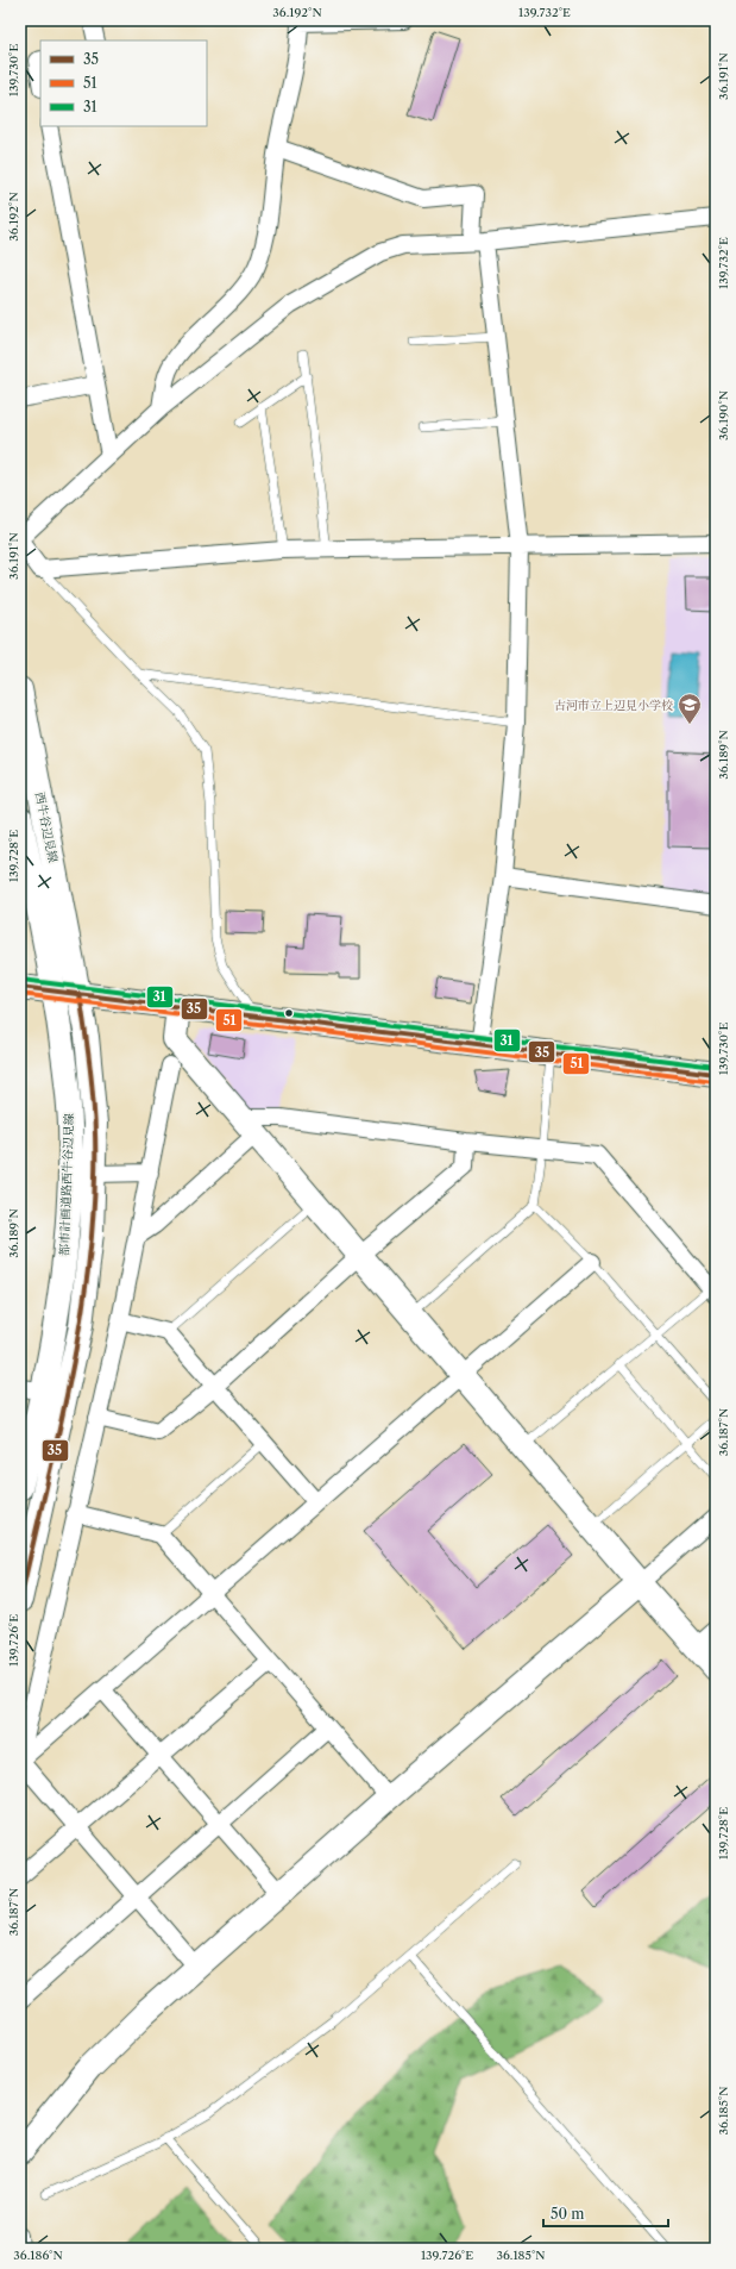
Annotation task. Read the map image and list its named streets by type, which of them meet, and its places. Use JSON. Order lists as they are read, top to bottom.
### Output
{
  "streets": {
    "street": ["西牛谷辺見線", "都市計画道路西牛谷辺見線"]
  },
  "crossings": [
    ["西牛谷辺見線", "都市計画道路西牛谷辺見線"]
  ],
  "places": {
    "school or university": ["古河市立上辺見小学校"]
  },
  "lines": ["transit line 31", "transit line 35", "transit line 51"],
  "legend": ["35", "51", "31"],
  "scale_bar": "50 m",
  "coordinates": [
    "36.192°N",
    "139.732°E",
    "139.730°E",
    "36.191°N",
    "36.190°N",
    "36.189°N",
    "139.728°E",
    "36.187°N",
    "139.726°E",
    "36.185°N",
    "36.186°N"
  ]
}
